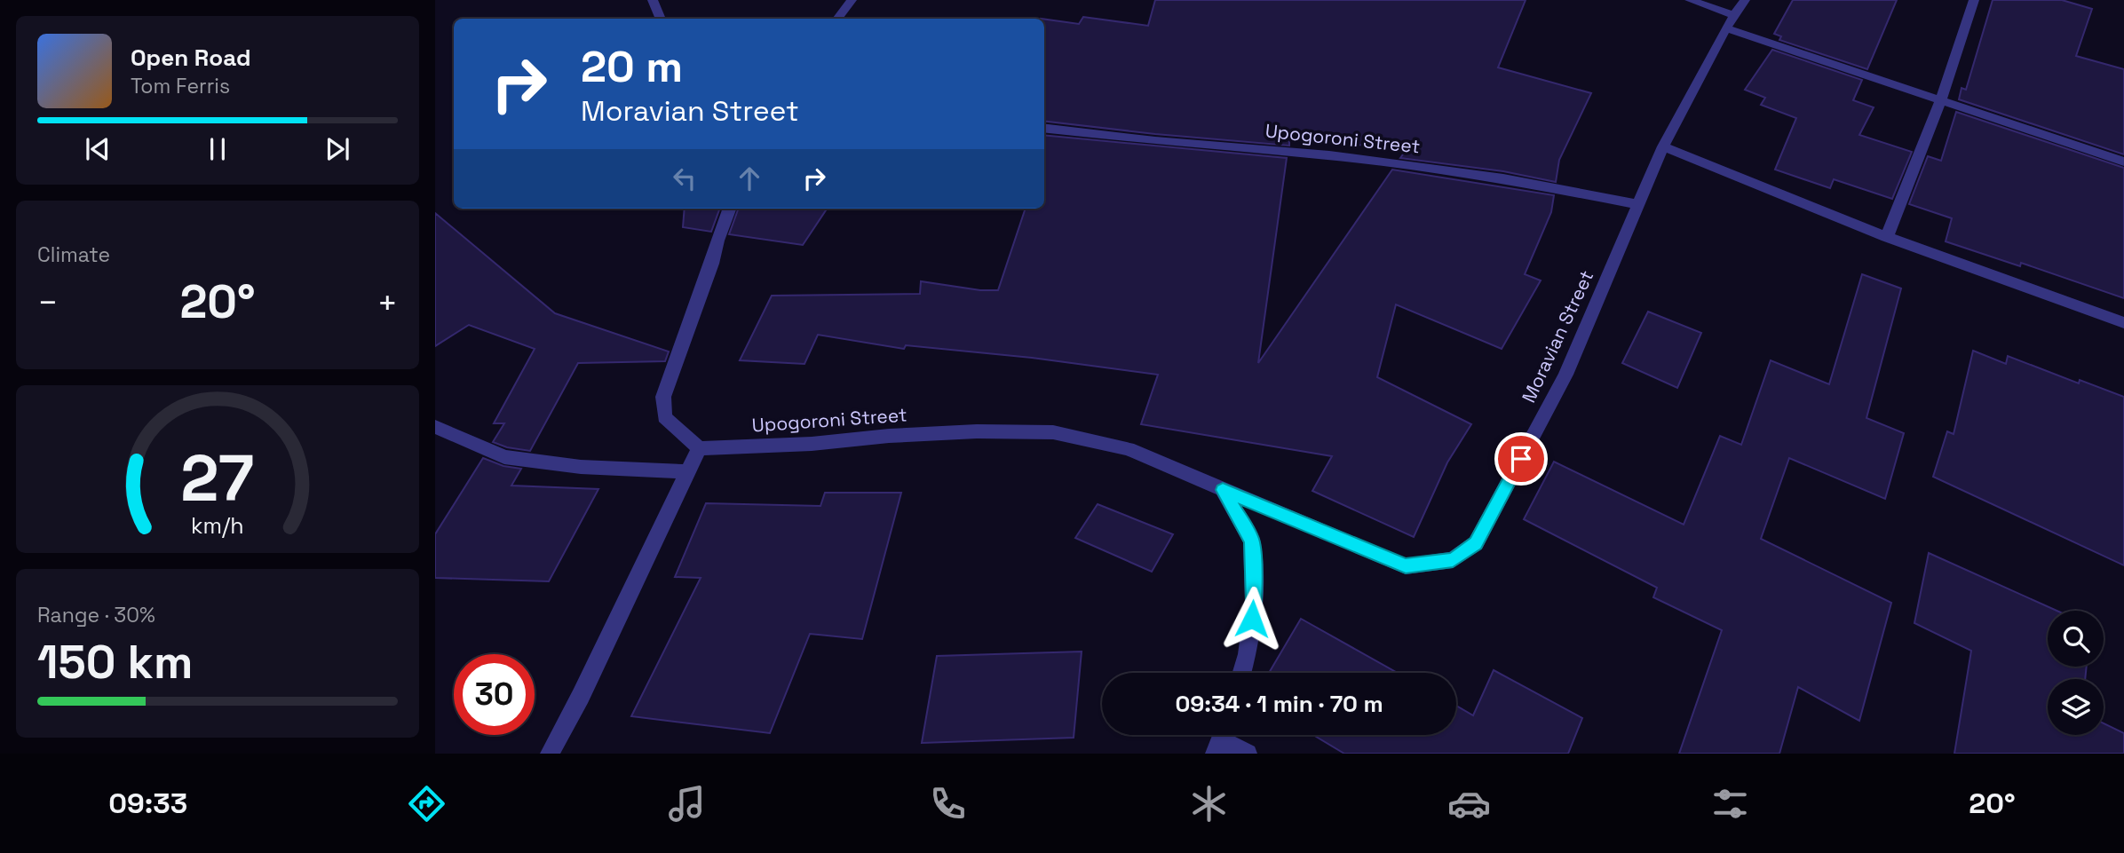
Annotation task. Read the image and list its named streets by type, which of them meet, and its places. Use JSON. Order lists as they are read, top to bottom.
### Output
{
  "streets": {
    "street": ["Upogoroni Street", "Moravian Street"]
  },
  "crossings": [
    ["Upogoroni Street", "Moravian Street"]
  ],
  "page": {
    "turn": ["20 m", "Moravian Street"],
    "song": ["Open Road", "Tom Ferris"],
    "tile": [
      "Climate",
      ["Range · 30%", "150 km"]
    ],
    "heat": ["−", "20°", "+"],
    "limit": "30",
    "trip": "09:34 · 1 min · 70 m",
    "tabs": ["09:33", "20°"],
    "gauge": ["27", "km/h"]
  }
}
